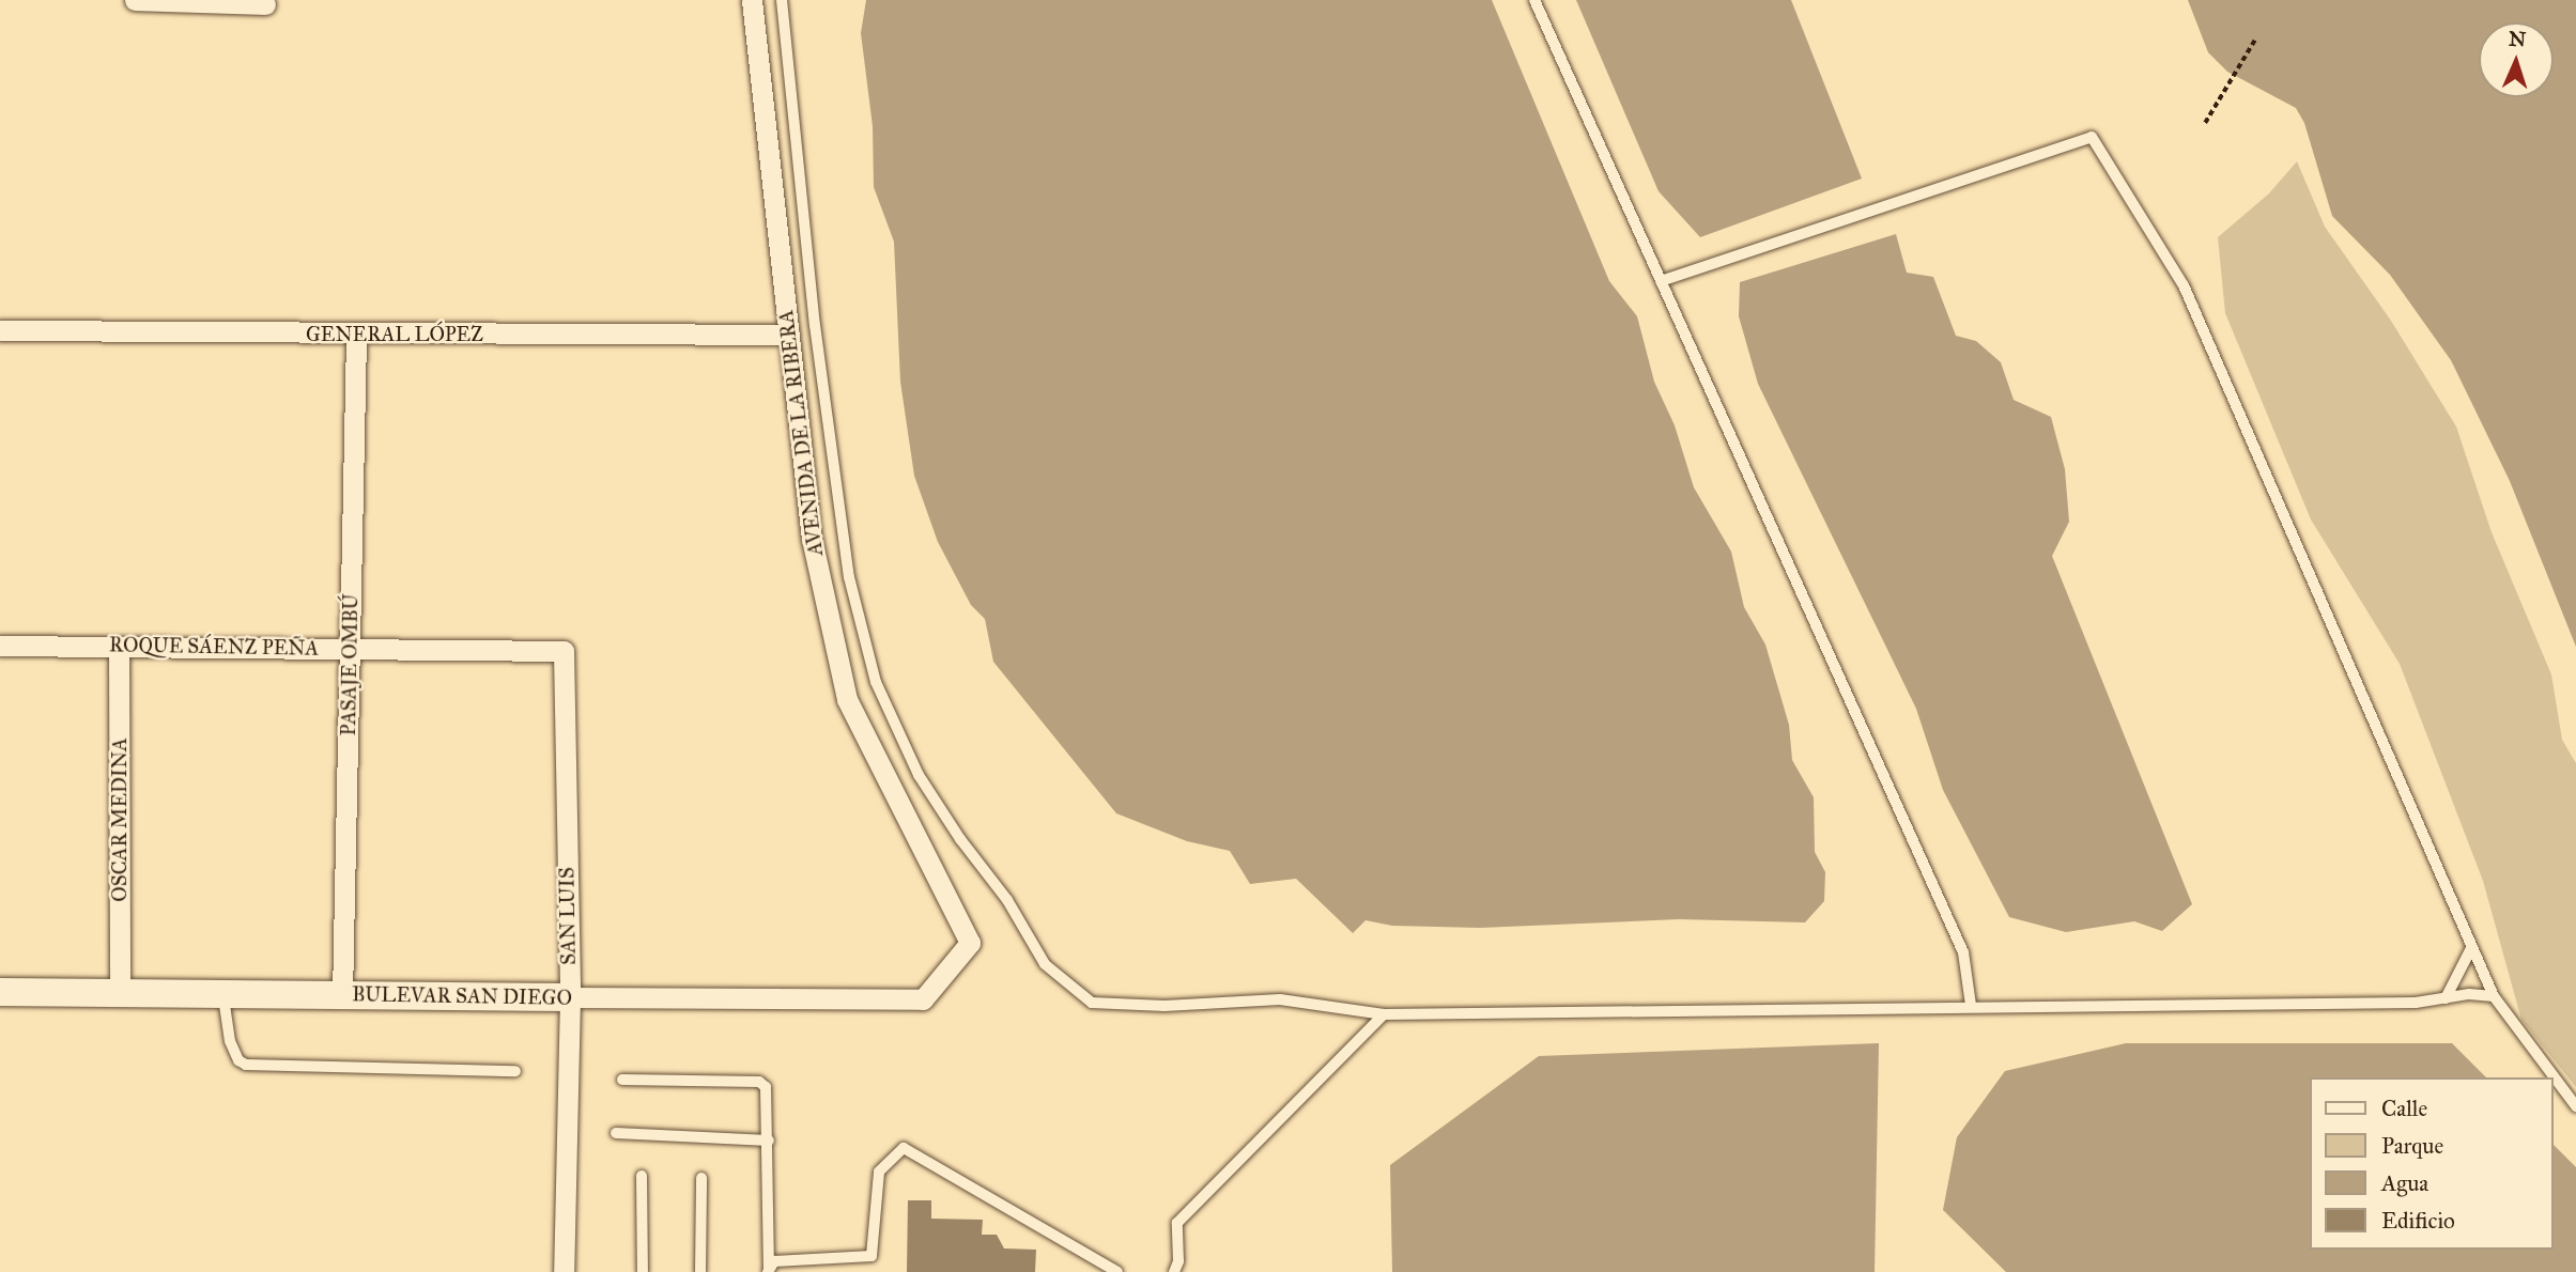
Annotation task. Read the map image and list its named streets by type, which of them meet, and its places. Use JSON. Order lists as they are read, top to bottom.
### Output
{
  "streets": {
    "street": [
      "GENERAL LÓPEZ",
      "AVENIDA DE LA RIBERA",
      "ROQUE SÁENZ PEÑA",
      "PASAJE OMBÚ",
      "OSCAR MEDINA",
      "SAN LUIS",
      "BULEVAR SAN DIEGO"
    ]
  },
  "crossings": [
    ["GENERAL LÓPEZ", "AVENIDA DE LA RIBERA"],
    ["GENERAL LÓPEZ", "PASAJE OMBÚ"],
    ["AVENIDA DE LA RIBERA", "BULEVAR SAN DIEGO"],
    ["ROQUE SÁENZ PEÑA", "PASAJE OMBÚ"],
    ["ROQUE SÁENZ PEÑA", "OSCAR MEDINA"],
    ["ROQUE SÁENZ PEÑA", "SAN LUIS"],
    ["PASAJE OMBÚ", "BULEVAR SAN DIEGO"],
    ["OSCAR MEDINA", "BULEVAR SAN DIEGO"],
    ["SAN LUIS", "BULEVAR SAN DIEGO"]
  ],
  "legend": [
    "Calle",
    "Parque",
    "Agua",
    "Edificio"
  ],
  "north": "top"
}
